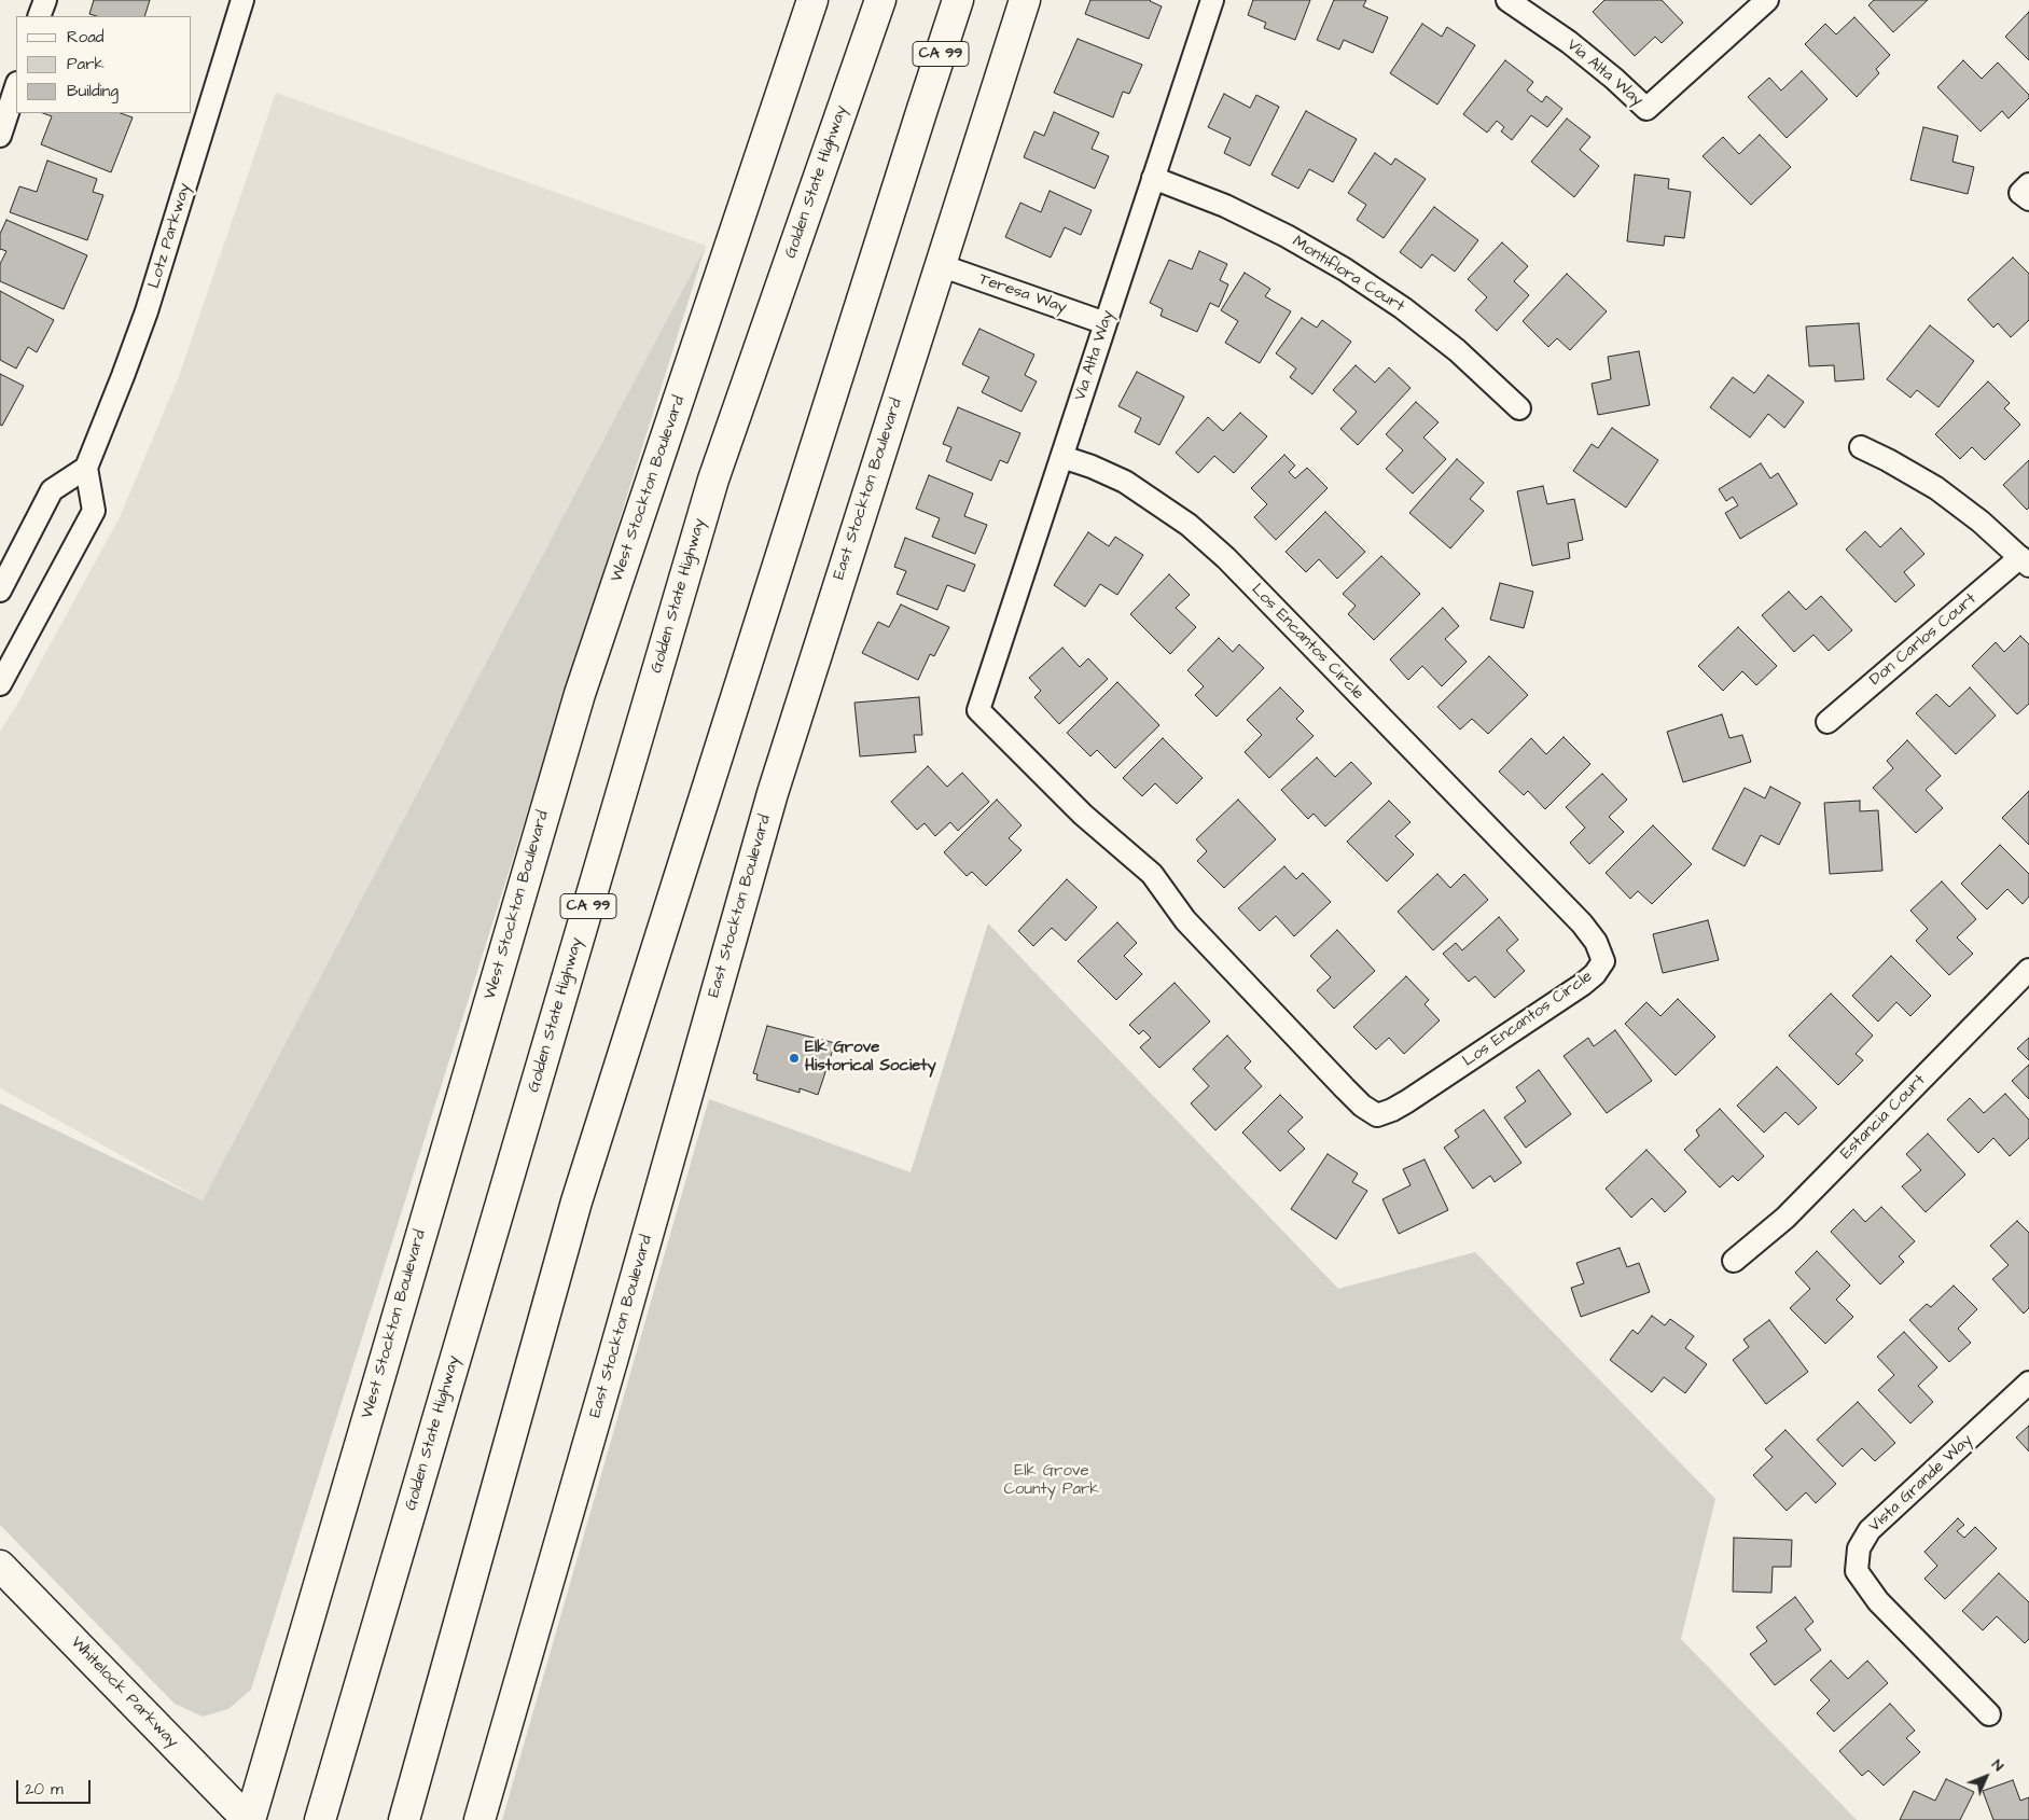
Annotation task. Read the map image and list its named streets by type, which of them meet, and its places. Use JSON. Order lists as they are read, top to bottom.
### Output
{
  "streets": {
    "main road": [
      "CA 99",
      "Golden State Highway",
      "West Stockton Boulevard",
      "East Stockton Boulevard",
      "Whitelock Parkway"
    ],
    "street": [
      "Via Alta Way",
      "Lotz Parkway",
      "Montiflora Court",
      "Teresa Way",
      "Don Carlos Court",
      "Los Encantos Circle",
      "Estancia Court",
      "Vista Grande Way"
    ]
  },
  "crossings": [
    ["Via Alta Way", "Montiflora Court"],
    ["Via Alta Way", "Teresa Way"],
    ["Via Alta Way", "Los Encantos Circle"],
    ["Teresa Way", "East Stockton Boulevard"],
    ["West Stockton Boulevard", "Whitelock Parkway"]
  ],
  "parks": ["Elk Grove County Park"],
  "places": ["Elk Grove Historical Society"],
  "legend": ["Road", "Park", "Building"],
  "scale_bar": "20 m",
  "north": "top right"
}
